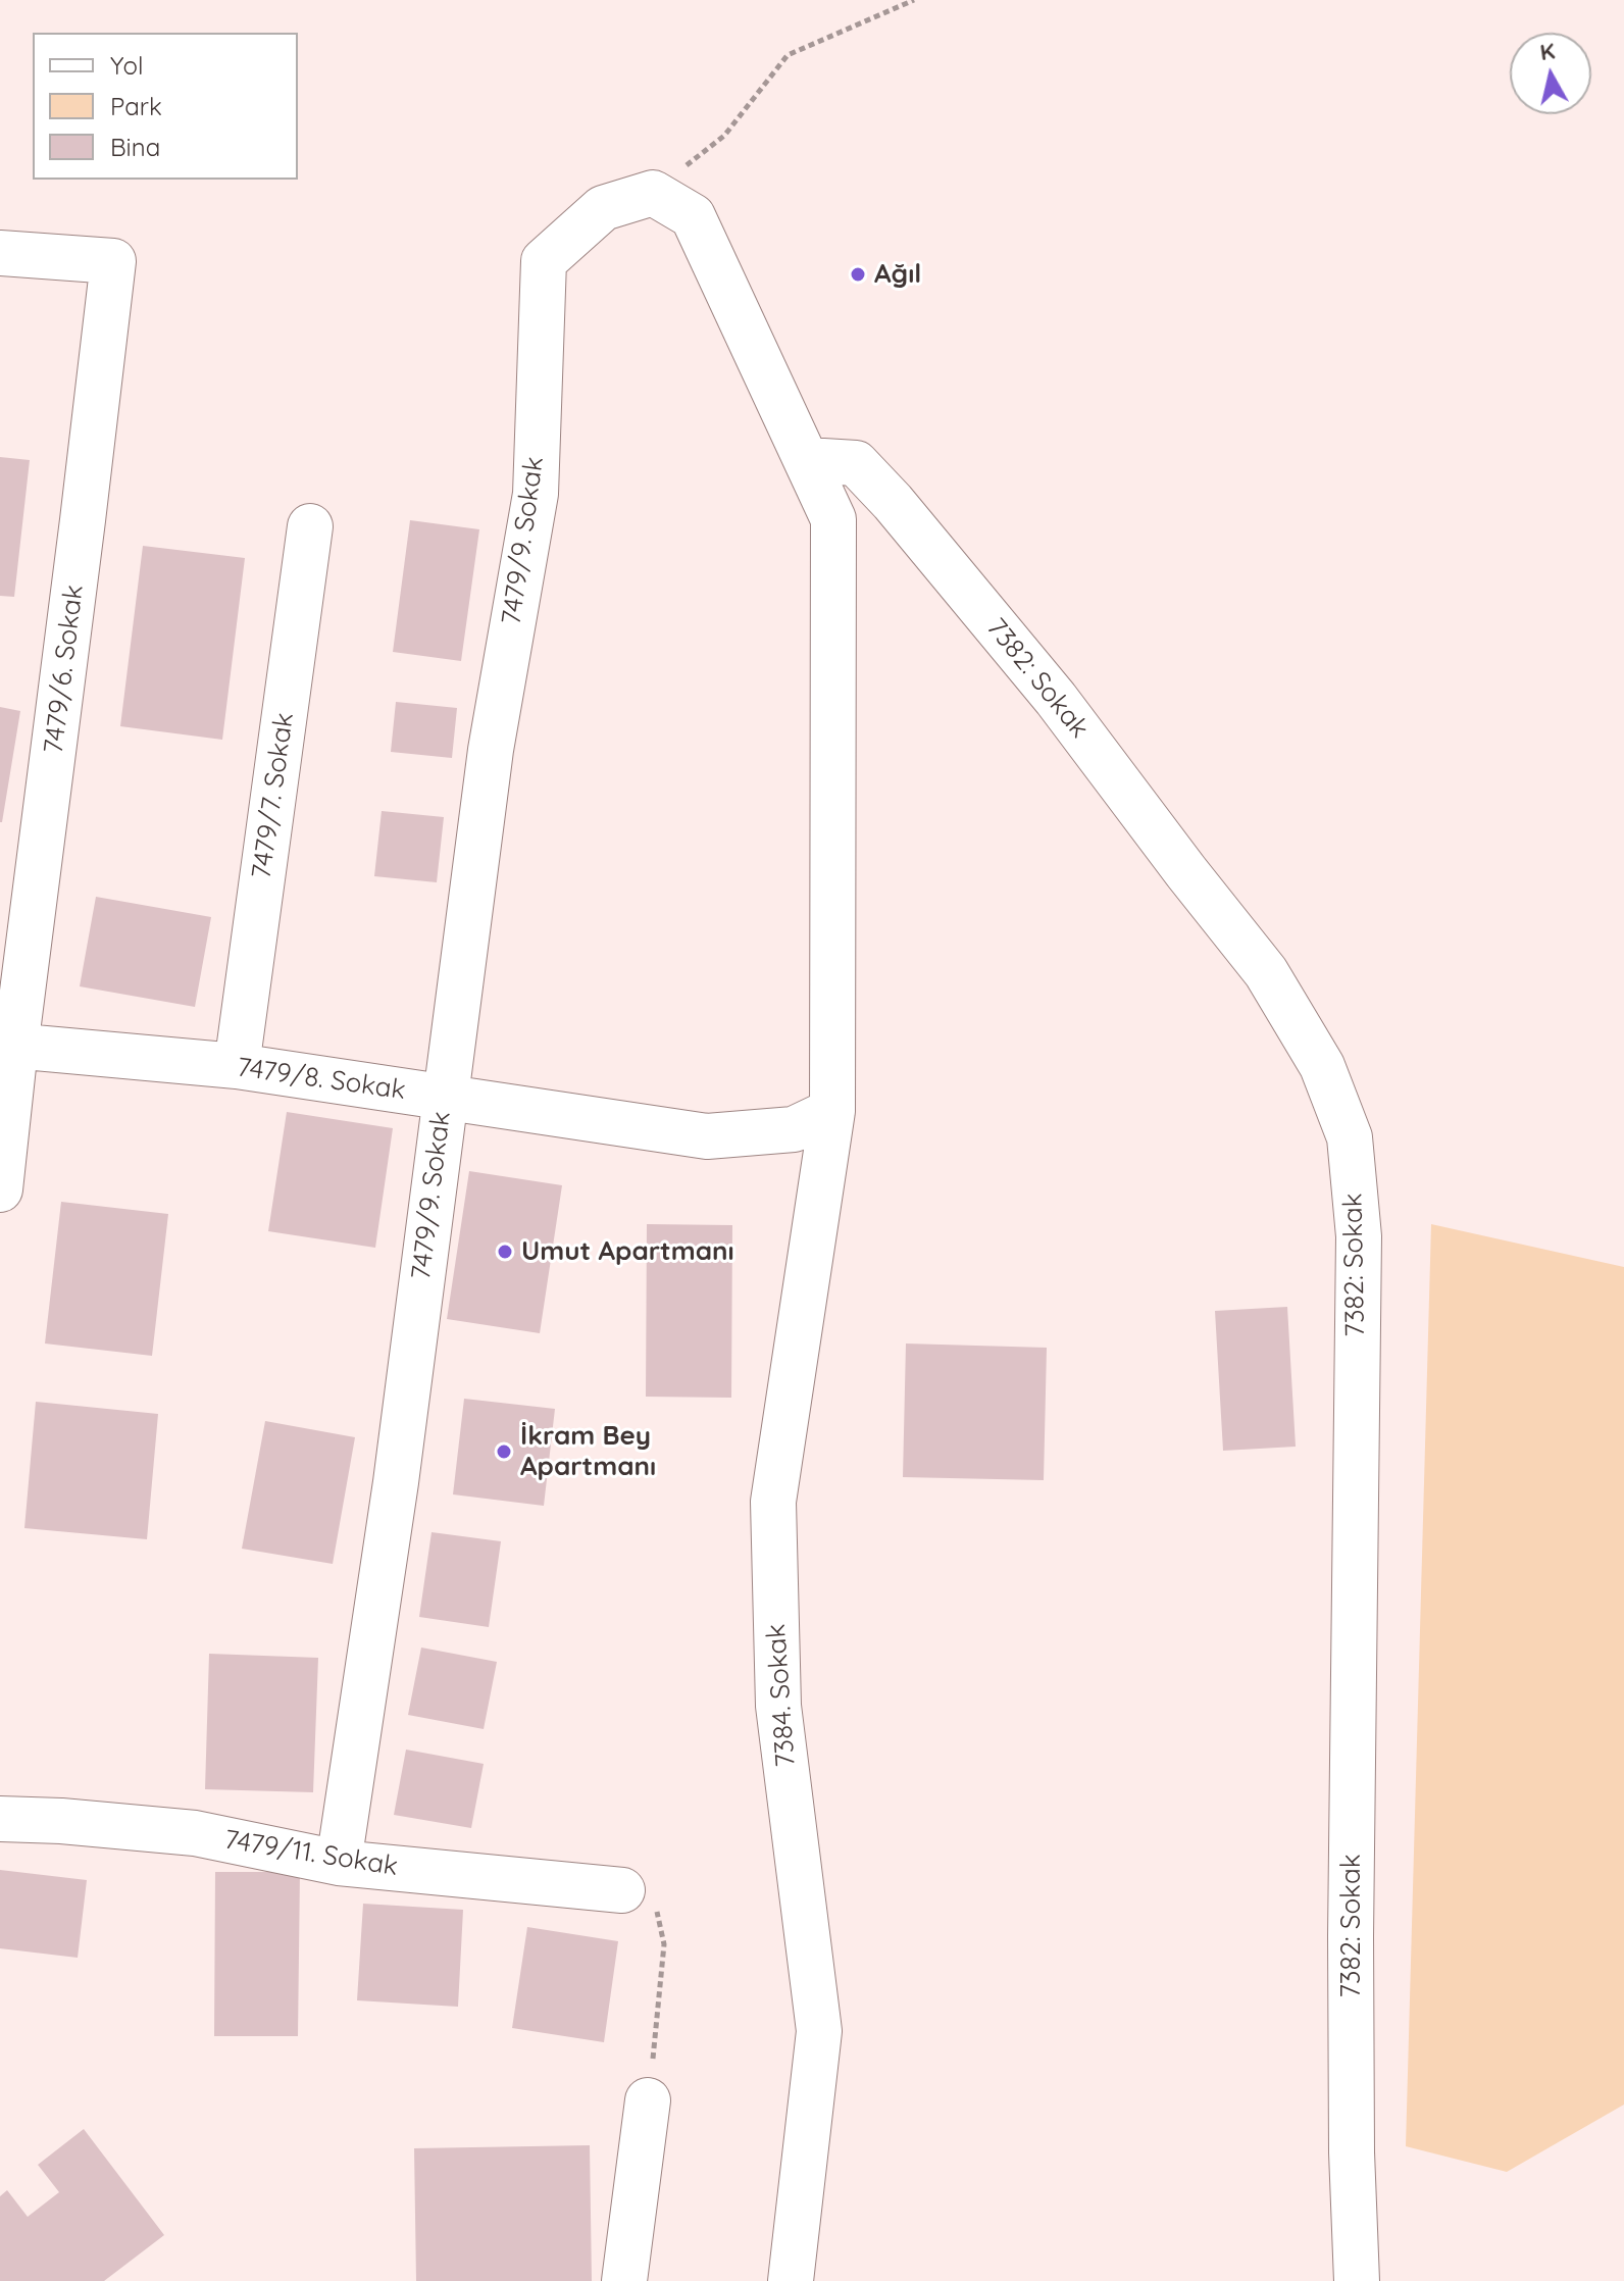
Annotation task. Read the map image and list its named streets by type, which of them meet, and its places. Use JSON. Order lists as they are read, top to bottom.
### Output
{
  "streets": {
    "street": [
      "7479/9. Sokak",
      "7479/6. Sokak",
      "7382: Sokak",
      "7479/7. Sokak",
      "7479/8. Sokak",
      "7384. Sokak",
      "7479/11. Sokak"
    ]
  },
  "crossings": [
    ["7479/9. Sokak", "7479/8. Sokak"],
    ["7479/9. Sokak", "7479/11. Sokak"],
    ["7479/6. Sokak", "7479/8. Sokak"],
    ["7479/7. Sokak", "7479/8. Sokak"],
    ["7479/8. Sokak", "7384. Sokak"]
  ],
  "places": ["Ağıl", "Umut Apartmanı", "İkram Bey Apartmanı"],
  "legend": ["Yol", "Park", "Bina"],
  "north": "top"
}
